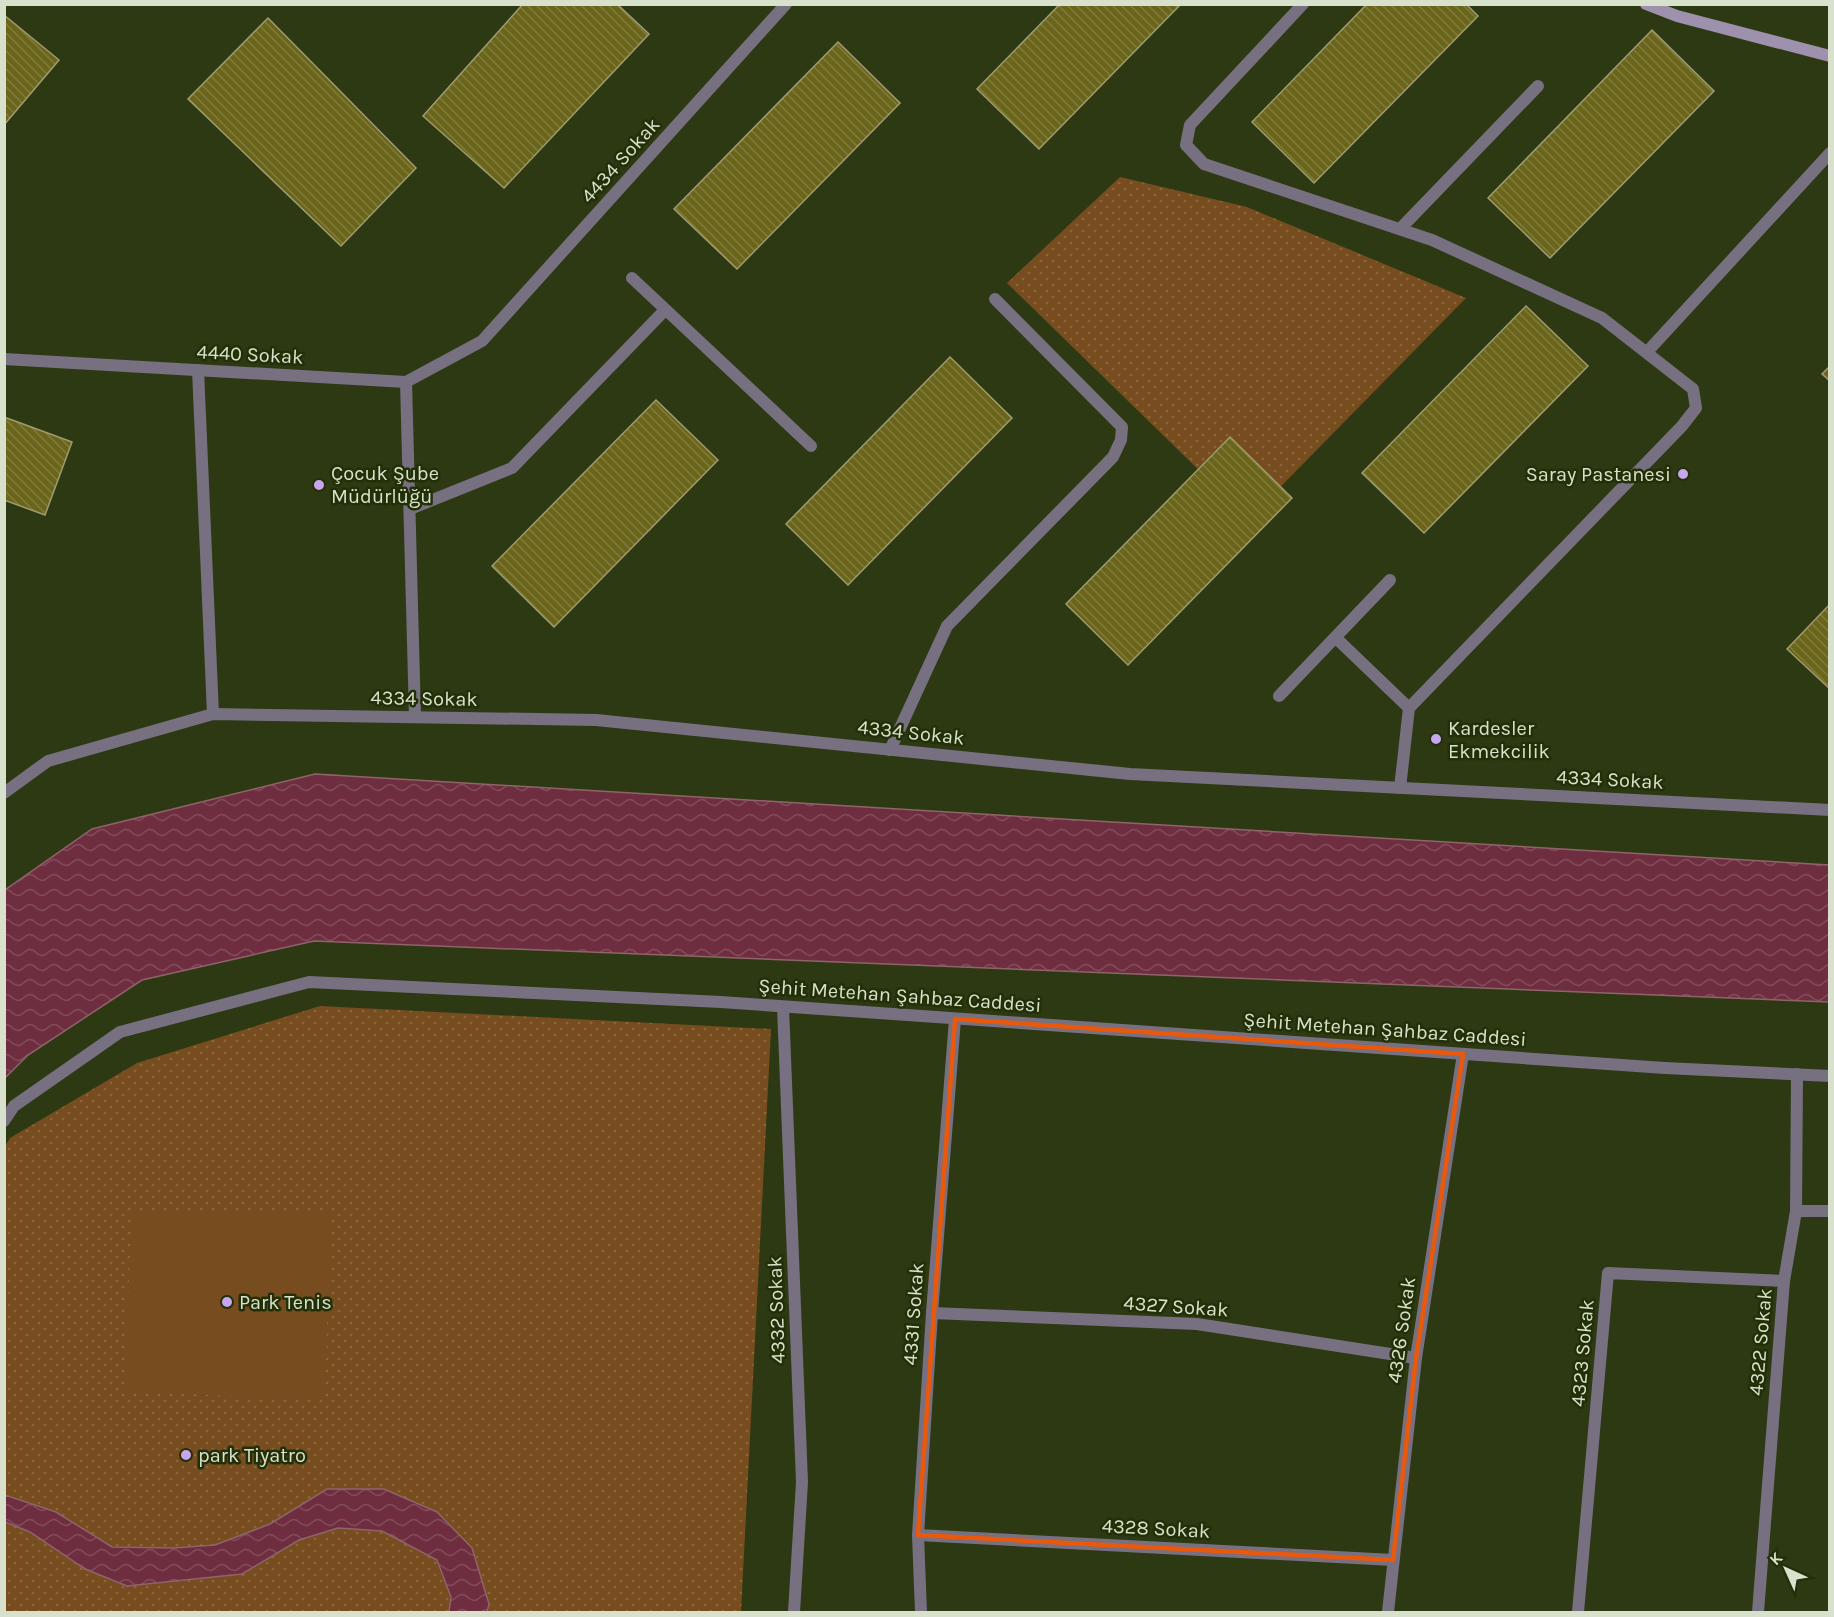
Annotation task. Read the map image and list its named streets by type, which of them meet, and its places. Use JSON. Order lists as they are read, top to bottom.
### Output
{
  "streets": {
    "street": [
      "4434 Sokak",
      "4440 Sokak",
      "4334 Sokak",
      "Şehit Metehan Şahbaz Caddesi",
      "4327 Sokak",
      "4332 Sokak",
      "4331 Sokak",
      "4326 Sokak",
      "4322 Sokak",
      "4323 Sokak",
      "4328 Sokak"
    ]
  },
  "crossings": [
    ["4434 Sokak", "4440 Sokak"],
    ["Şehit Metehan Şahbaz Caddesi", "4332 Sokak"],
    ["Şehit Metehan Şahbaz Caddesi", "4331 Sokak"],
    ["Şehit Metehan Şahbaz Caddesi", "4326 Sokak"],
    ["Şehit Metehan Şahbaz Caddesi", "4322 Sokak"],
    ["4327 Sokak", "4331 Sokak"],
    ["4327 Sokak", "4326 Sokak"],
    ["4331 Sokak", "4328 Sokak"],
    ["4326 Sokak", "4328 Sokak"],
    ["4322 Sokak", "4323 Sokak"]
  ],
  "places": [
    "Saray Pastanesi",
    "Çocuk Şube Müdürlüğü",
    "Kardesler Ekmekcilik",
    "Park Tenis",
    "park Tiyatro"
  ],
  "north": "top left"
}
